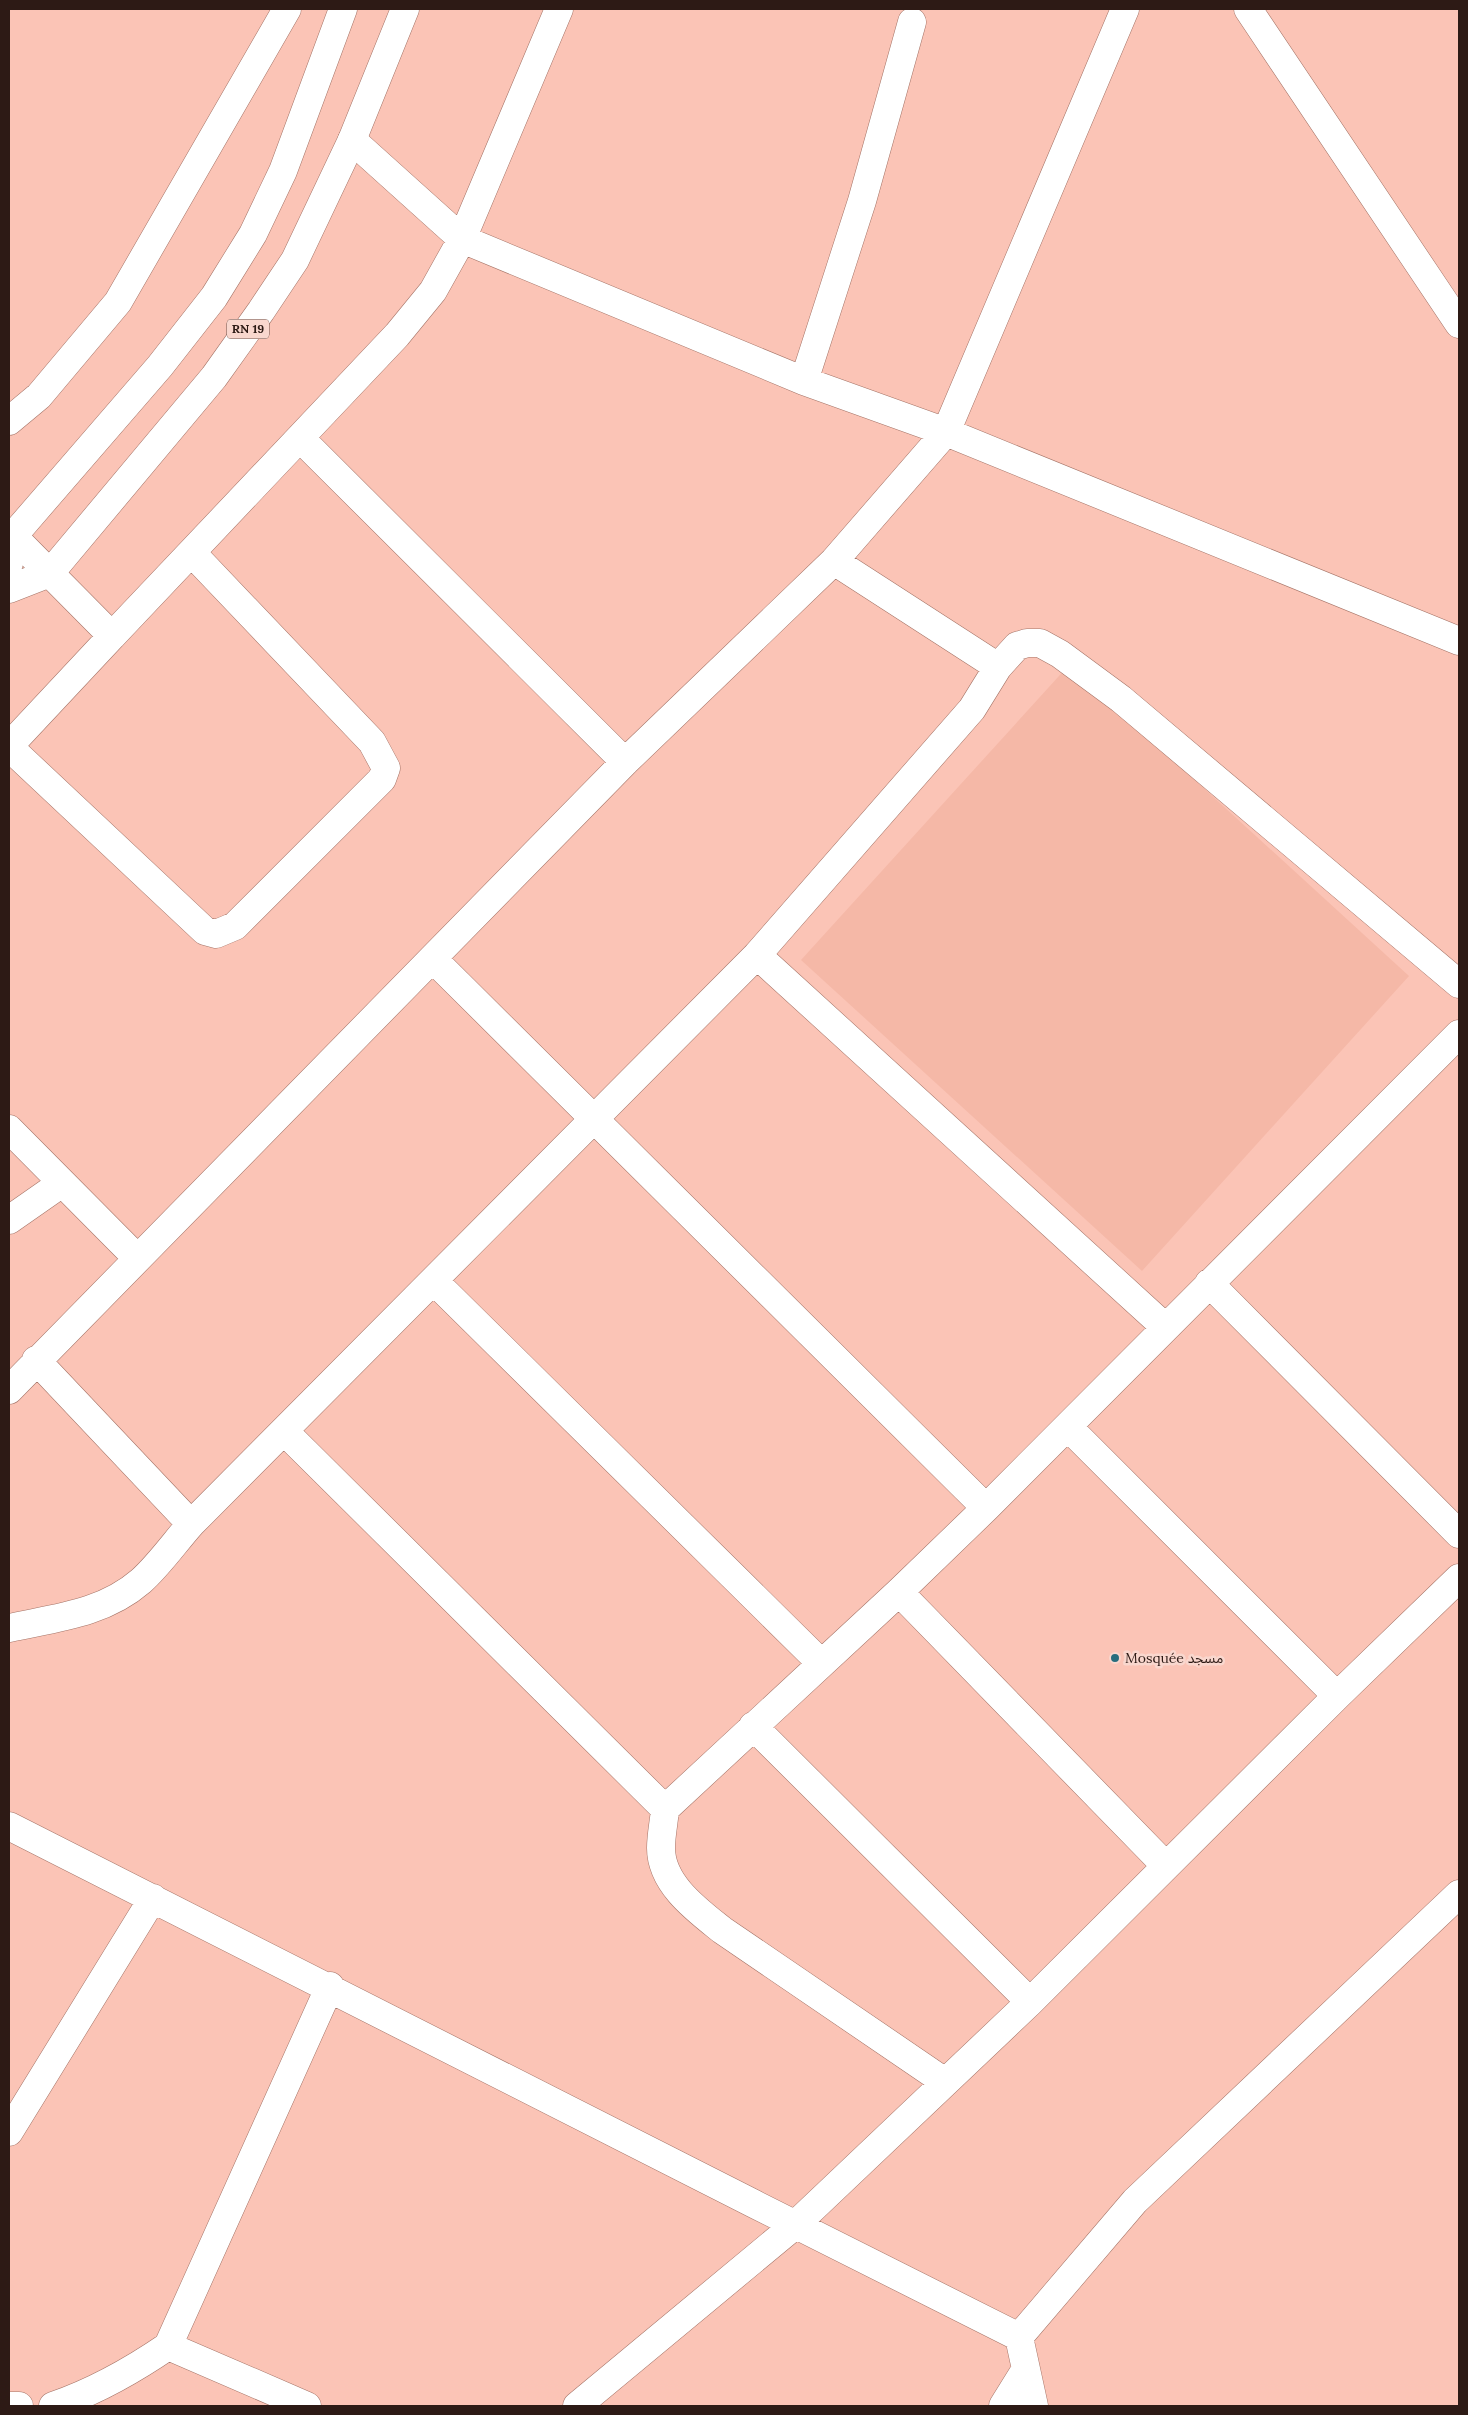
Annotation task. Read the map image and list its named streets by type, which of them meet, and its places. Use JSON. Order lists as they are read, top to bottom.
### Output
{
  "streets": {
    "main road": ["RN 19"]
  },
  "places": ["Mosquée مسجد"]
}
